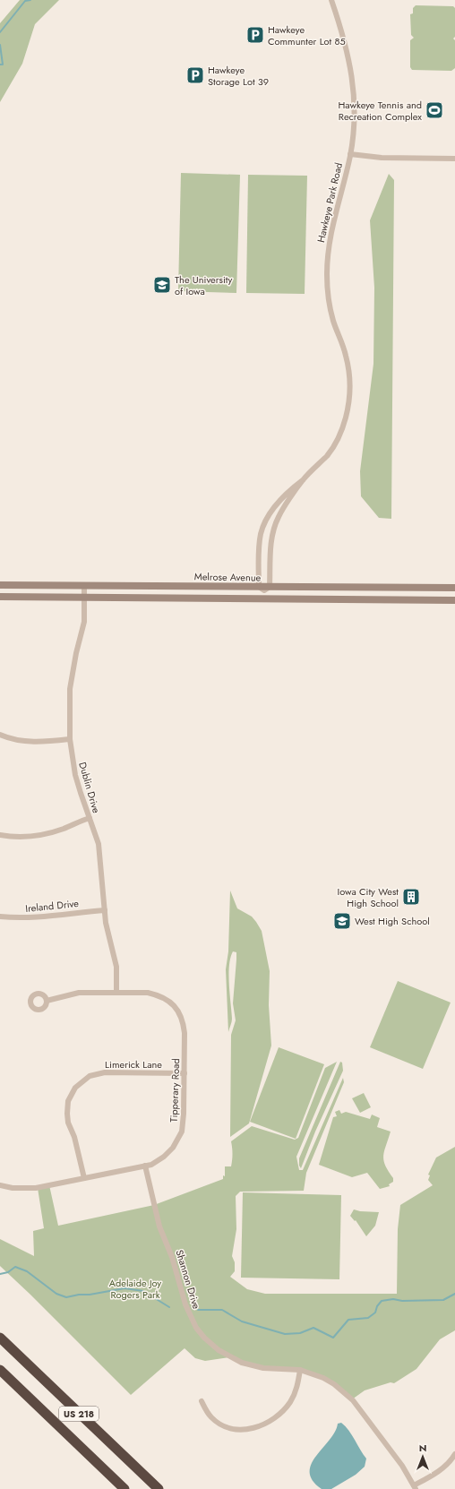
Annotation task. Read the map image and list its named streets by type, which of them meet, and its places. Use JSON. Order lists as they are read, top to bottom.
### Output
{
  "streets": {
    "highway": ["US 218"],
    "main road": ["Melrose Avenue"],
    "street": [
      "Hawkeye Park Road",
      "Dublin Drive",
      "Ireland Drive",
      "Limerick Lane",
      "Tipperary Road",
      "Shannon Drive"
    ]
  },
  "crossings": [
    ["Hawkeye Park Road", "Melrose Avenue"],
    ["Melrose Avenue", "Dublin Drive"],
    ["Dublin Drive", "Ireland Drive"],
    ["Dublin Drive", "Tipperary Road"],
    ["Limerick Lane", "Tipperary Road"],
    ["Limerick Lane", "Shannon Drive"],
    ["Tipperary Road", "Shannon Drive"]
  ],
  "parks": ["Adelaide Joy Rogers Park"],
  "places": {
    "parking": ["Hawkeye Communter Lot 85", "Hawkeye Storage Lot 39"],
    "sports": ["Hawkeye Tennis and Recreation Complex"],
    "school or university": ["The University of Iowa", "West High School"],
    "building": ["Iowa City West High School"]
  },
  "north": "top"
}
